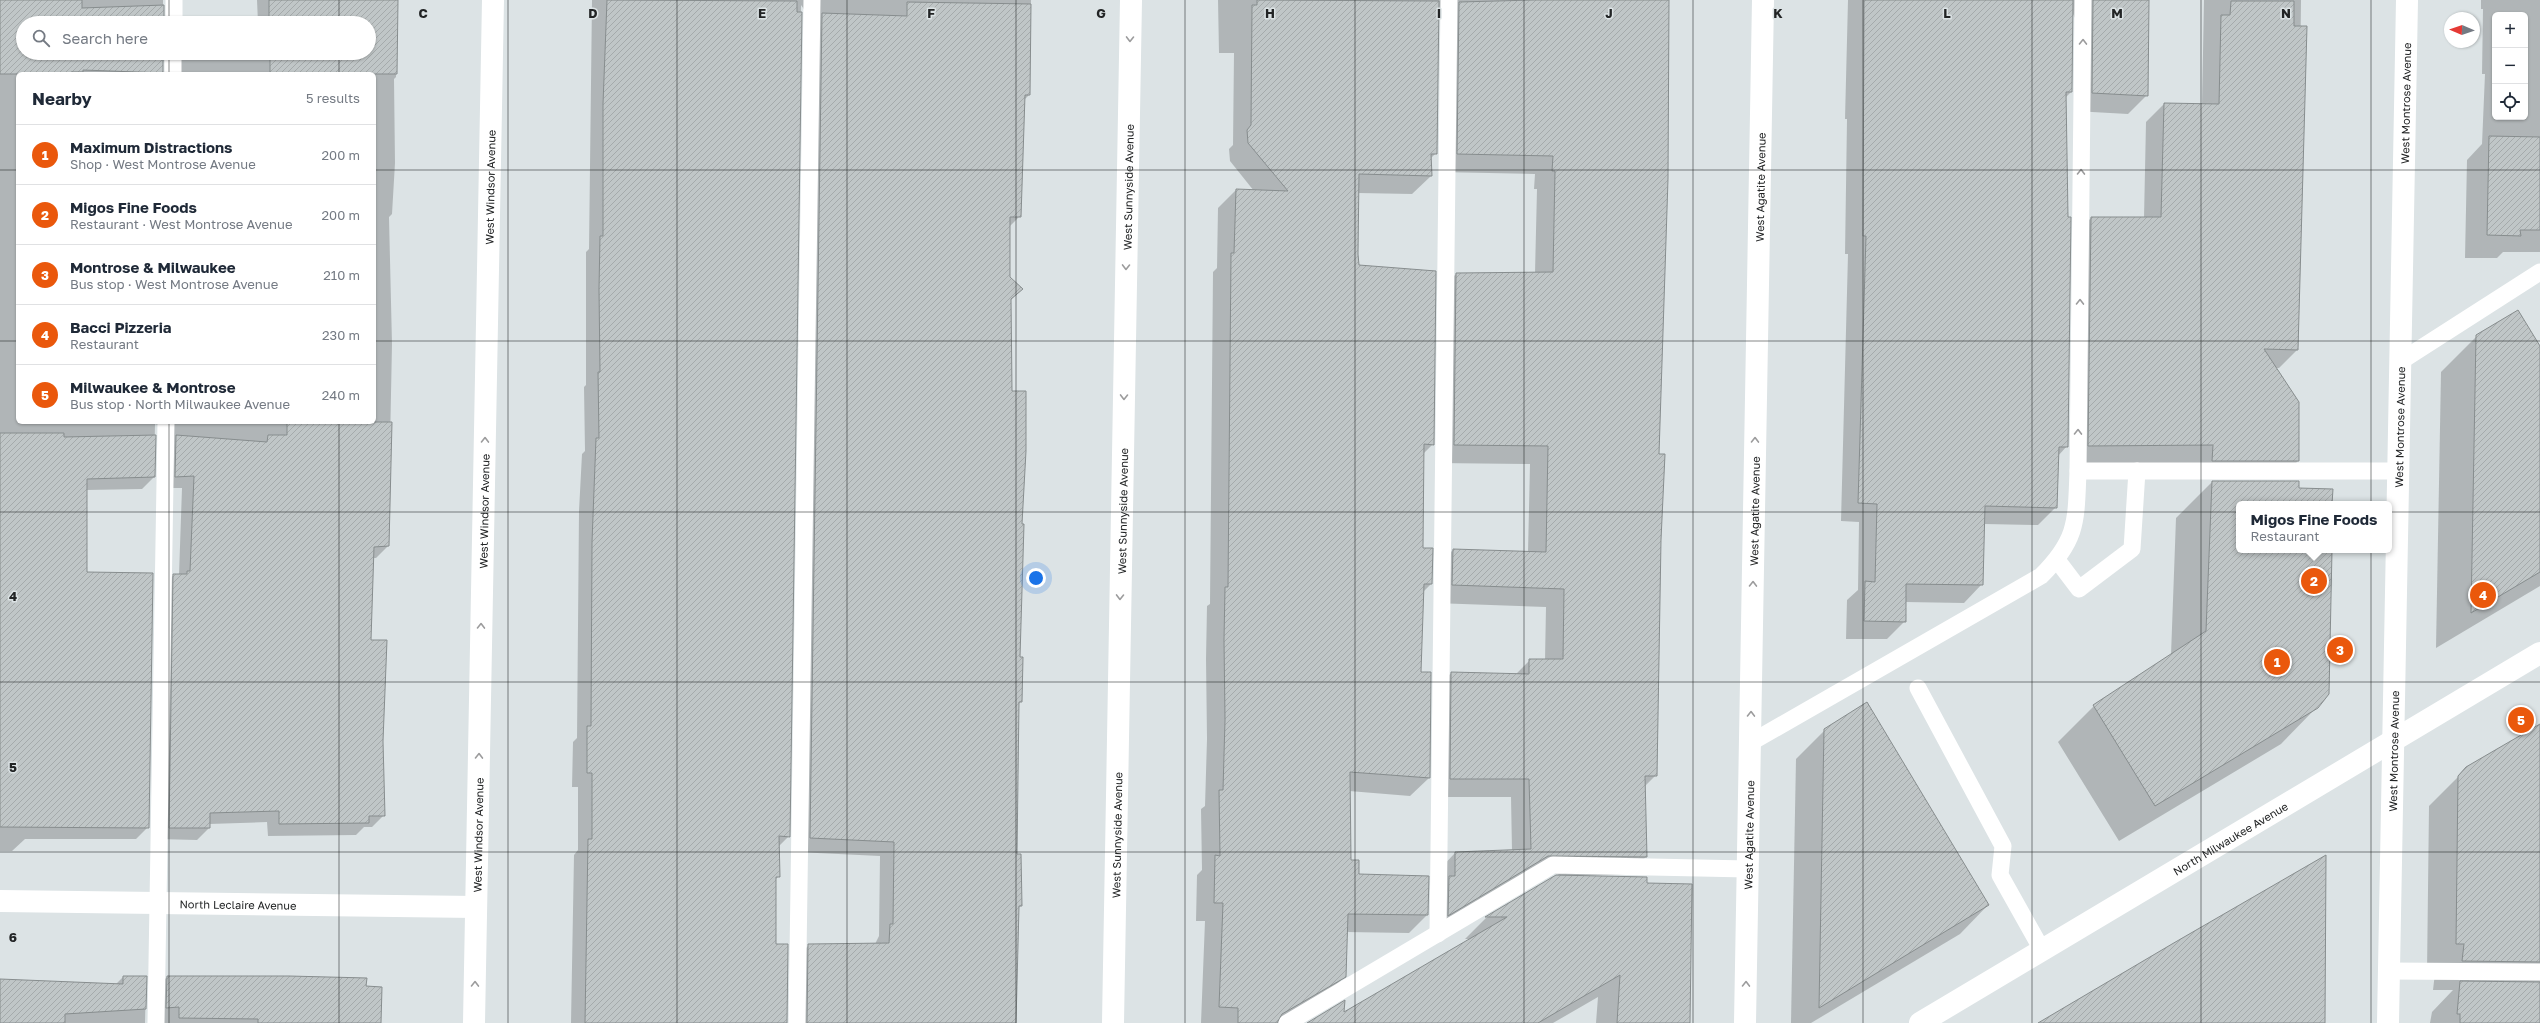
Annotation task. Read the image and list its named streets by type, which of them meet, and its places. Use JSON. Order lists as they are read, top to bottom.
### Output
{
  "streets": {
    "street": [
      "West Montrose Avenue",
      "West Windsor Avenue",
      "West Sunnyside Avenue",
      "West Agatite Avenue",
      "North Milwaukee Avenue",
      "North Leclaire Avenue"
    ]
  },
  "crossings": [
    ["West Montrose Avenue", "North Milwaukee Avenue"],
    ["West Windsor Avenue", "North Leclaire Avenue"]
  ],
  "one_way": ["West Windsor Avenue", "West Sunnyside Avenue", "West Agatite Avenue"],
  "north": "left",
  "page": {
    "map_buttons": ["+", "−"],
    "search": "Search here",
    "heading": ["Nearby", "5 results"],
    "list": [
      {
        "mark": "1",
        "name": "Maximum Distractions",
        "note": "Shop · West Montrose Avenue",
        "value": "200 m"
      },
      {
        "mark": "2",
        "name": "Migos Fine Foods",
        "note": "Restaurant · West Montrose Avenue",
        "value": "200 m"
      },
      {
        "mark": "3",
        "name": "Montrose & Milwaukee",
        "note": "Bus stop · West Montrose Avenue",
        "value": "210 m"
      },
      {
        "mark": "4",
        "name": "Bacci Pizzeria",
        "note": "Restaurant",
        "value": "230 m"
      },
      {
        "mark": "5",
        "name": "Milwaukee & Montrose",
        "note": "Bus stop · North Milwaukee Avenue",
        "value": "240 m"
      }
    ],
    "popup": ["Migos Fine Foods", "Restaurant"],
    "pins": [
      "2",
      "4",
      "3",
      "1",
      "5"
    ]
  },
  "grid": {
    "columns": [
      "C",
      "D",
      "E",
      "F",
      "G",
      "H",
      "I",
      "J",
      "K",
      "L",
      "M",
      "N"
    ],
    "rows": ["4", "5", "6"]
  }
}
